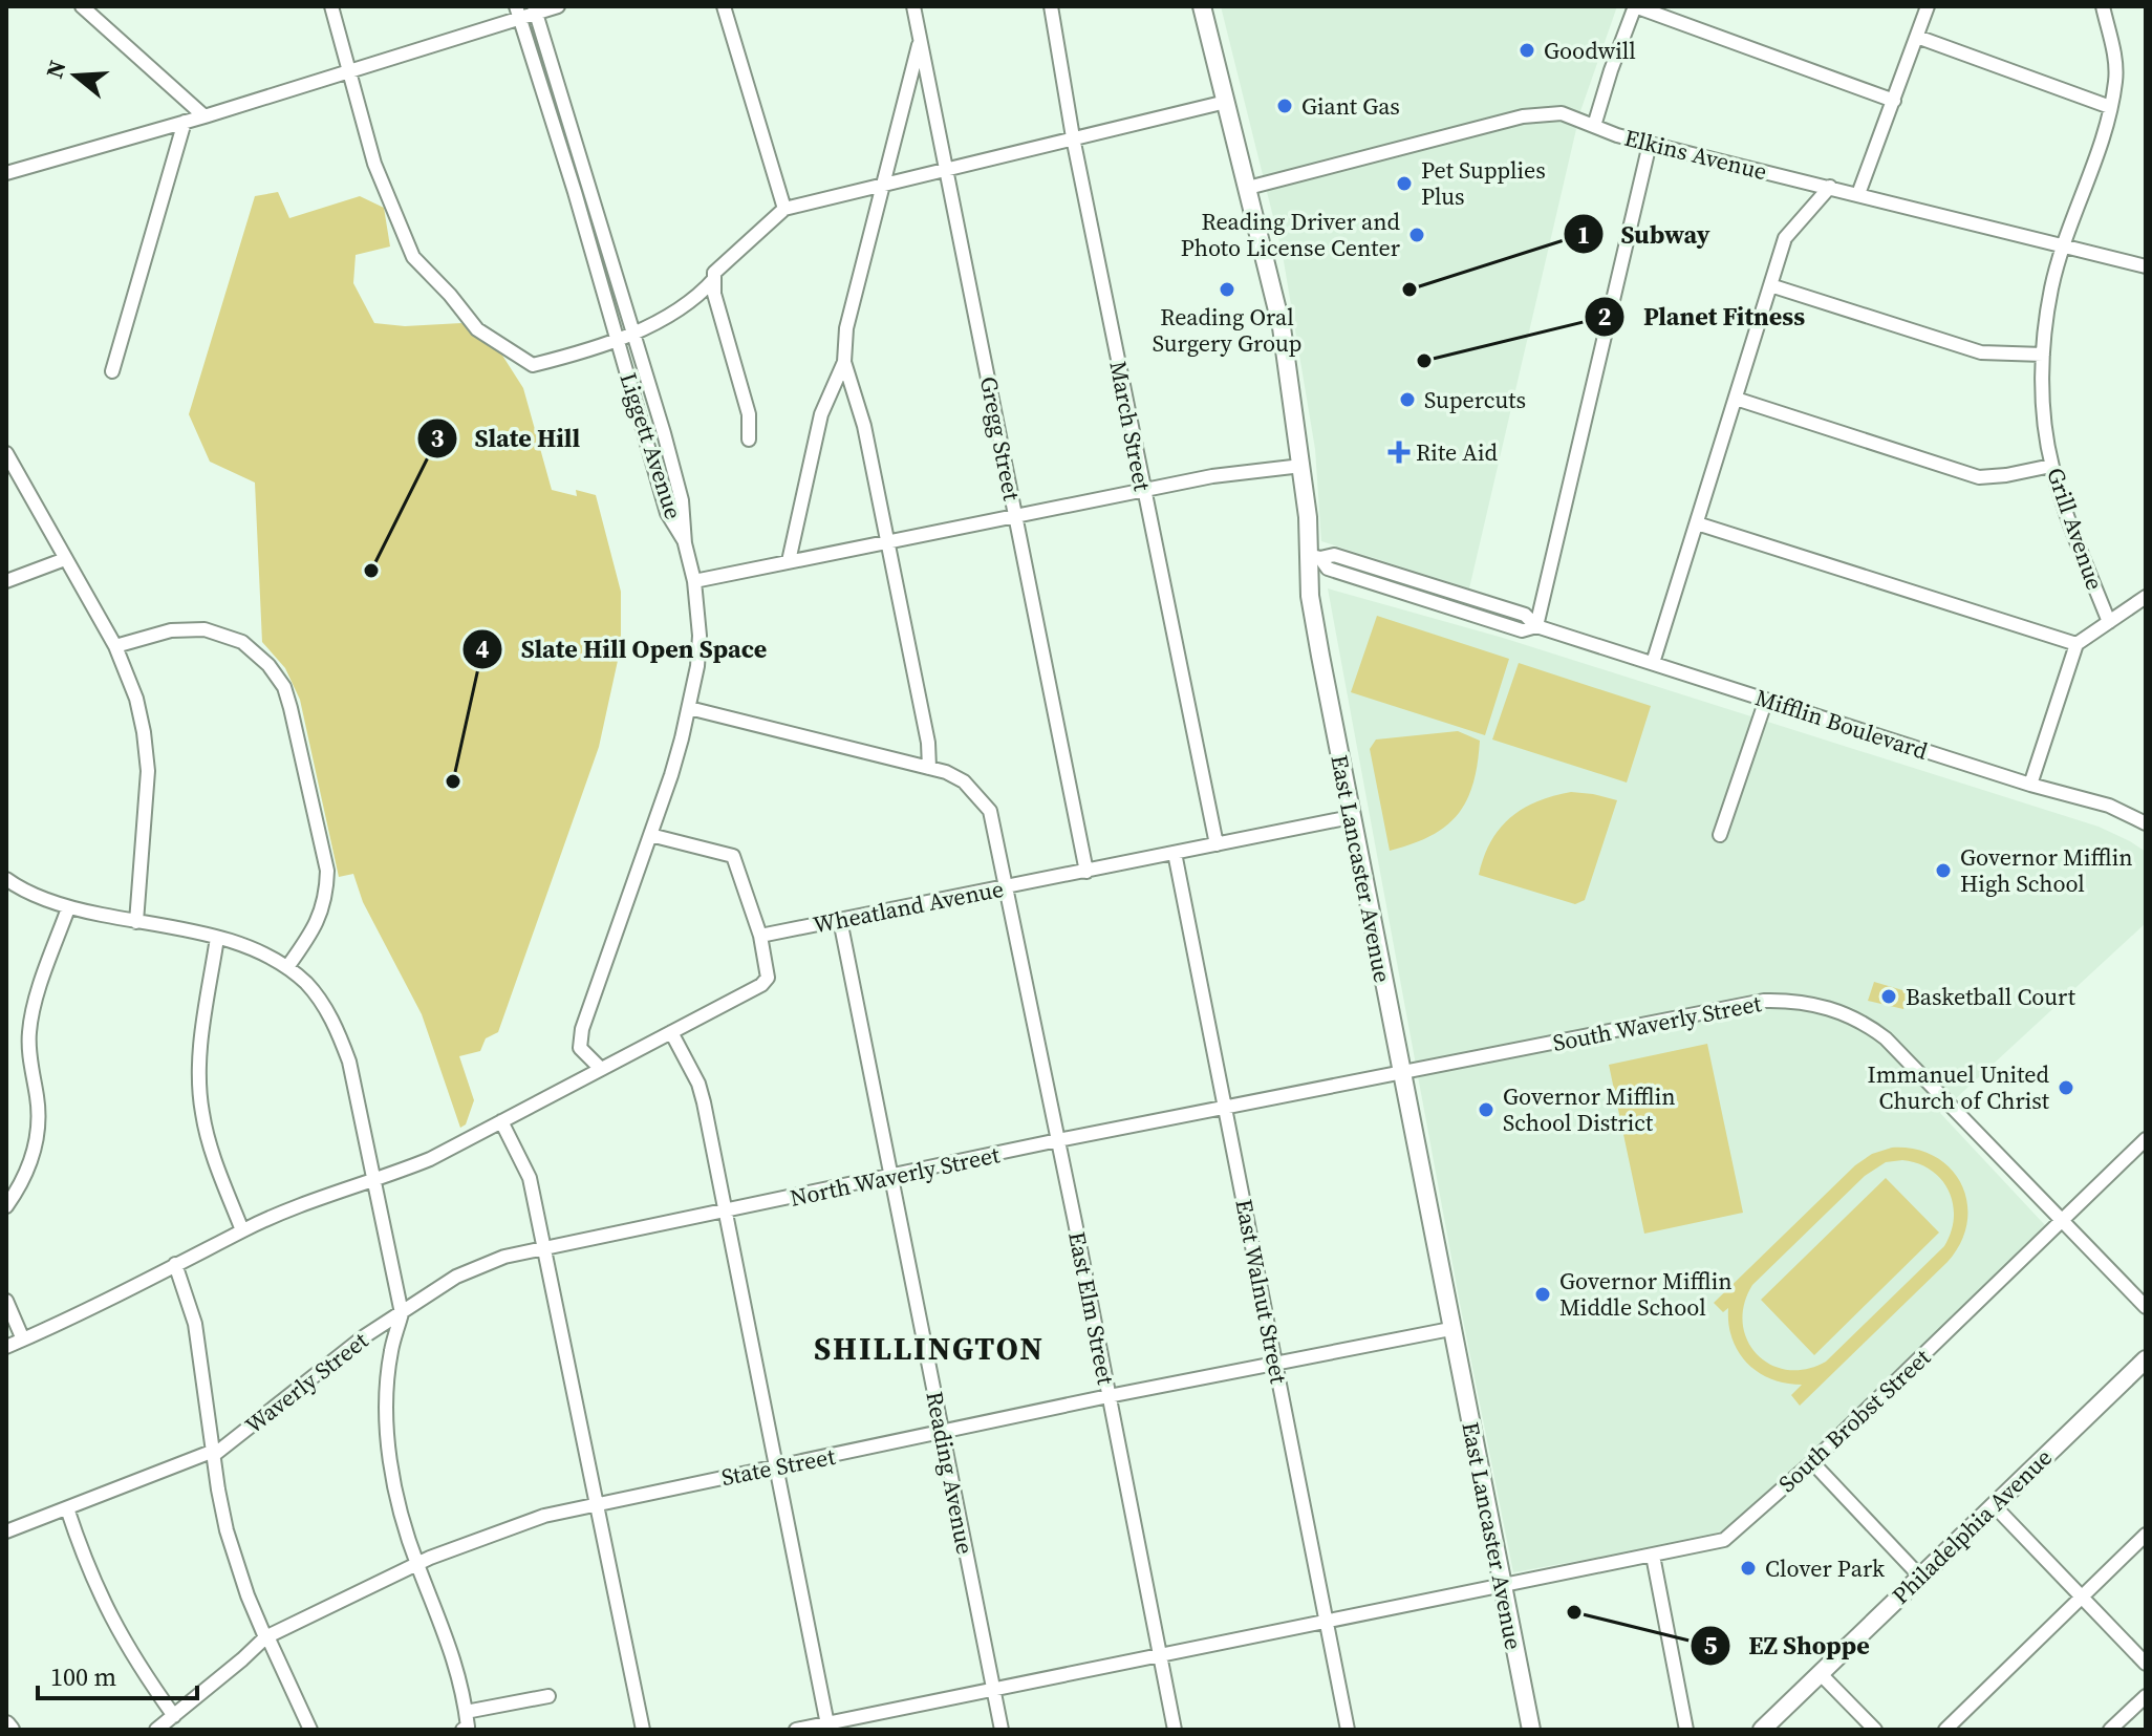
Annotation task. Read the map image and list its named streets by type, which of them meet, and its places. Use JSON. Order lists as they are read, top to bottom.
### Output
{
  "streets": {
    "main road": ["East Lancaster Avenue", "Philadelphia Avenue"],
    "street": [
      "Elkins Avenue",
      "March Street",
      "Gregg Street",
      "Liggett Avenue",
      "Grill Avenue",
      "Mifflin Boulevard",
      "Wheatland Avenue",
      "South Waverly Street",
      "North Waverly Street",
      "East Walnut Street",
      "East Elm Street",
      "Waverly Street",
      "South Brobst Street",
      "State Street",
      "Reading Avenue"
    ]
  },
  "crossings": [
    ["Elkins Avenue", "Grill Avenue"],
    ["Elkins Avenue", "East Lancaster Avenue"],
    ["March Street", "Wheatland Avenue"],
    ["Gregg Street", "Wheatland Avenue"],
    ["Mifflin Boulevard", "East Lancaster Avenue"],
    ["East Lancaster Avenue", "Wheatland Avenue"],
    ["East Lancaster Avenue", "South Waverly Street"],
    ["East Lancaster Avenue", "North Waverly Street"],
    ["East Lancaster Avenue", "South Brobst Street"],
    ["East Lancaster Avenue", "State Street"],
    ["Wheatland Avenue", "East Walnut Street"],
    ["Wheatland Avenue", "East Elm Street"],
    ["Wheatland Avenue", "Reading Avenue"],
    ["South Waverly Street", "North Waverly Street"],
    ["South Waverly Street", "South Brobst Street"],
    ["North Waverly Street", "East Walnut Street"],
    ["North Waverly Street", "East Elm Street"],
    ["North Waverly Street", "Waverly Street"],
    ["North Waverly Street", "Reading Avenue"],
    ["East Walnut Street", "South Brobst Street"],
    ["East Walnut Street", "State Street"],
    ["East Elm Street", "South Brobst Street"],
    ["East Elm Street", "State Street"],
    ["South Brobst Street", "Reading Avenue"],
    ["State Street", "Reading Avenue"]
  ],
  "districts": ["SHILLINGTON"],
  "places": {
    "other": [
      "Goodwill",
      "Giant Gas",
      "Pet Supplies Plus",
      "Reading Driver and Photo License Center",
      "Reading Oral Surgery Group",
      "Subway",
      "Planet Fitness",
      "Supercuts",
      "Slate Hill",
      "Slate Hill Open Space",
      "Governor Mifflin High School",
      "Basketball Court",
      "Immanuel United Church of Christ",
      "Governor Mifflin School District",
      "Governor Mifflin Middle School",
      "Clover Park",
      "EZ Shoppe"
    ],
    "health": ["Rite Aid"]
  },
  "scale_bar": "100 m",
  "north": "left"
}
